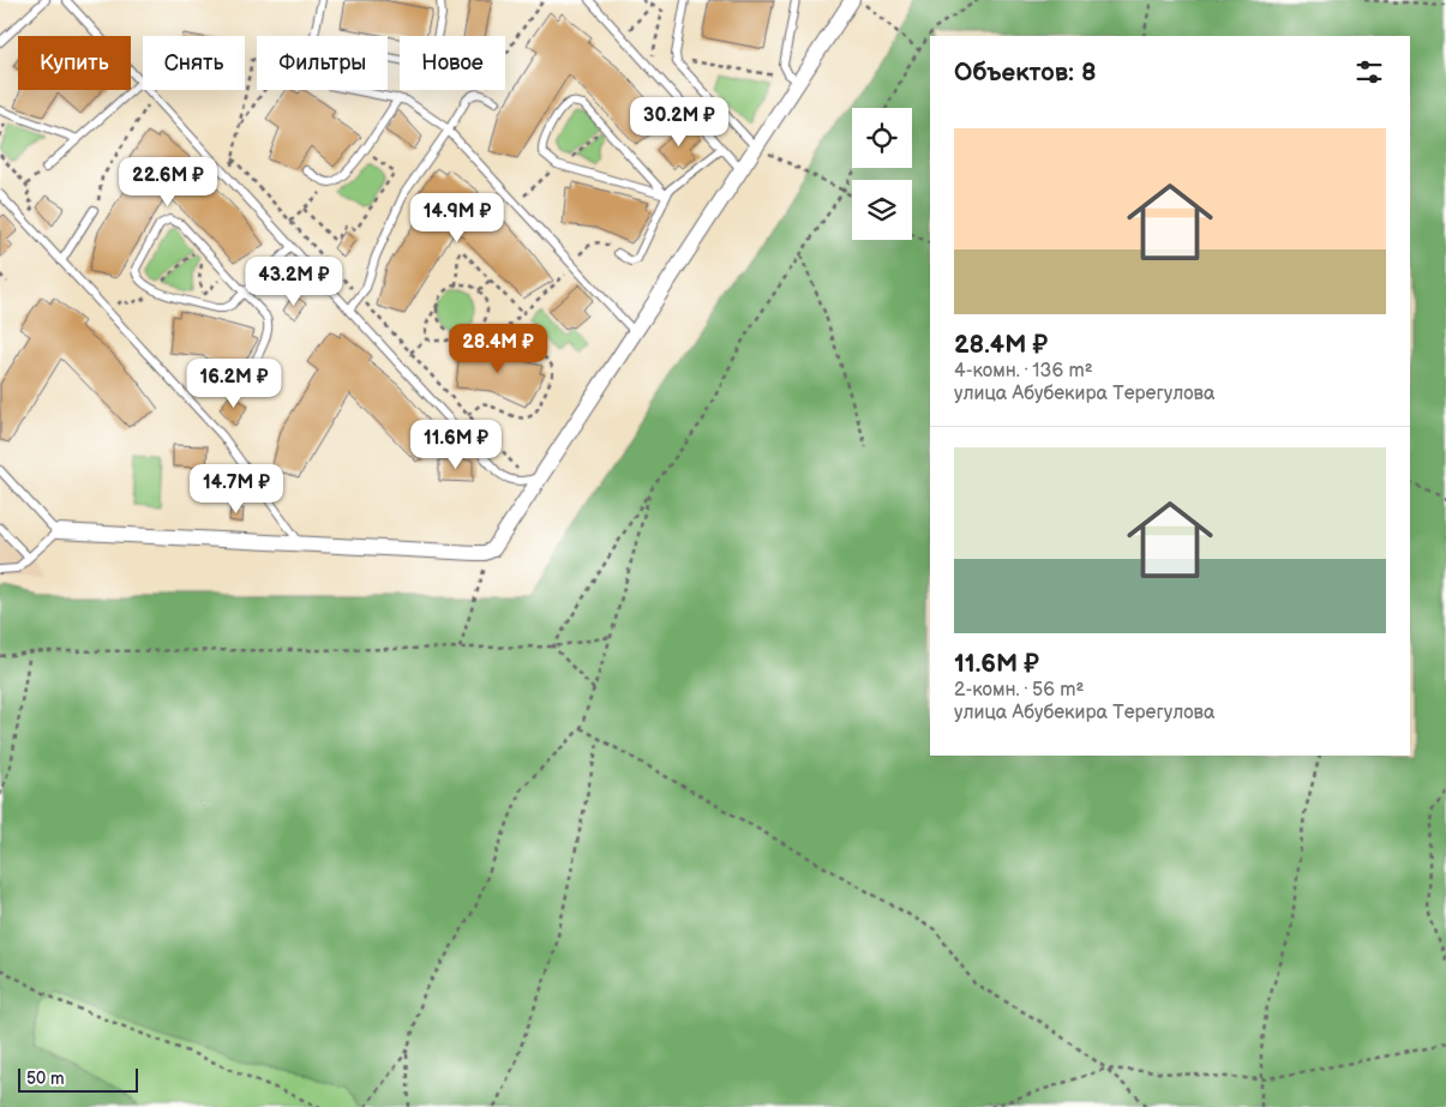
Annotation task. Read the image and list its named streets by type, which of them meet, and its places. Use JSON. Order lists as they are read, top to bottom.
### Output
{
  "scale_bar": "50 m",
  "page": {
    "chip": [
      "Купить",
      "Снять",
      "Фильтры",
      "Новое"
    ],
    "heading": "Объектов: 8",
    "price": [
      "30.2M ₽",
      "22.6M ₽",
      "14.9M ₽",
      "43.2M ₽",
      "28.4M ₽",
      "16.2M ₽",
      "11.6M ₽",
      "14.7M ₽"
    ],
    "list": [
      {
        "name": "28.4M ₽",
        "note": "4-комн. · 136 m² · улица Абубекира Терегулова"
      },
      {
        "name": "11.6M ₽",
        "note": "2-комн. · 56 m² · улица Абубекира Терегулова"
      }
    ],
    "scale": "50 m"
  }
}
